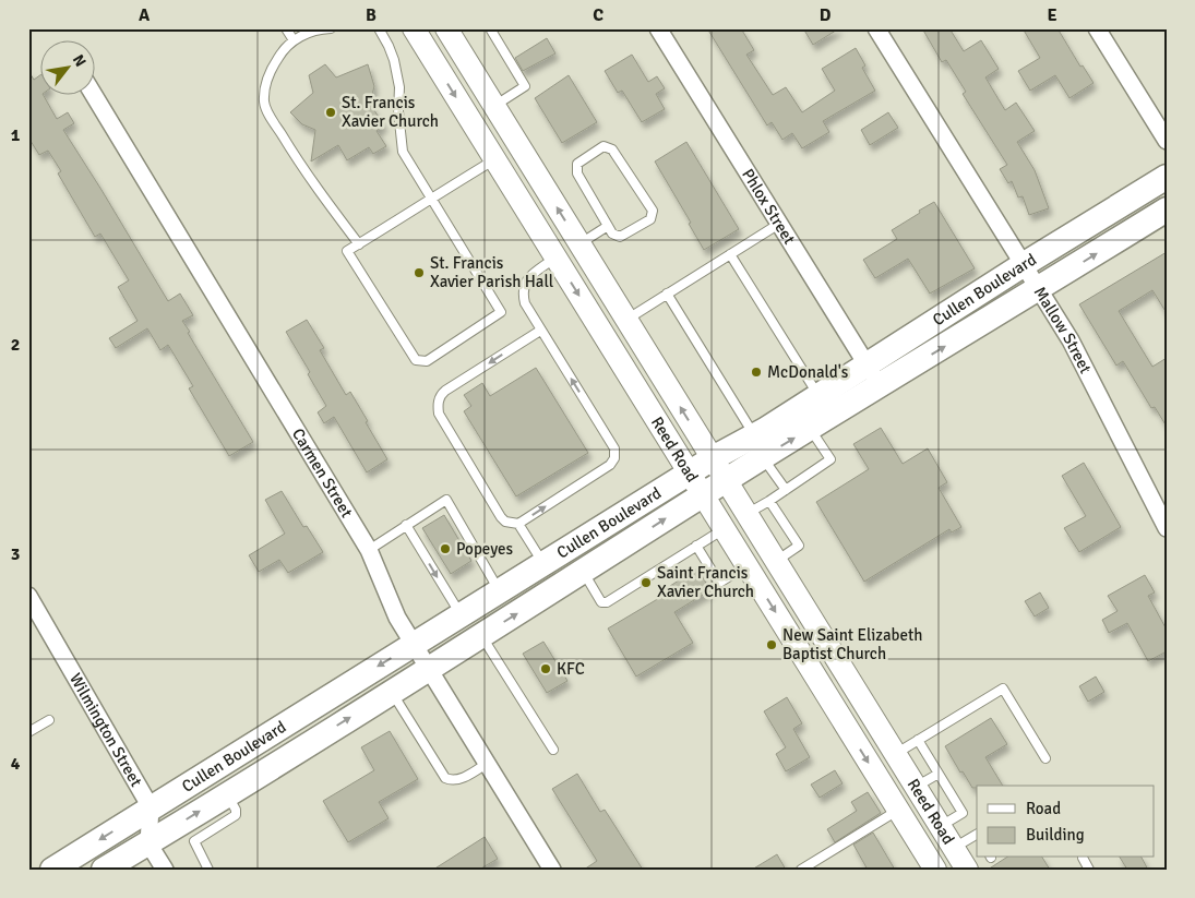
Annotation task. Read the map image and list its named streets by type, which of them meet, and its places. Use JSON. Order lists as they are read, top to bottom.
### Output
{
  "streets": {
    "main road": ["Cullen Boulevard"],
    "street": [
      "Phlox Street",
      "Mallow Street",
      "Reed Road",
      "Carmen Street",
      "Wilmington Street"
    ]
  },
  "crossings": [
    ["Phlox Street", "Cullen Boulevard"],
    ["Cullen Boulevard", "Mallow Street"],
    ["Cullen Boulevard", "Reed Road"],
    ["Cullen Boulevard", "Carmen Street"],
    ["Cullen Boulevard", "Wilmington Street"]
  ],
  "places": [
    "St. Francis Xavier Church",
    "St. Francis Xavier Parish Hall",
    "McDonald's",
    "Popeyes",
    "Saint Francis Xavier Church",
    "New Saint Elizabeth Baptist Church",
    "KFC"
  ],
  "legend": ["Road", "Building"],
  "north": "top right",
  "grid": {
    "columns": [
      "A",
      "B",
      "C",
      "D",
      "E"
    ],
    "rows": [
      "1",
      "2",
      "3",
      "4"
    ]
  }
}
